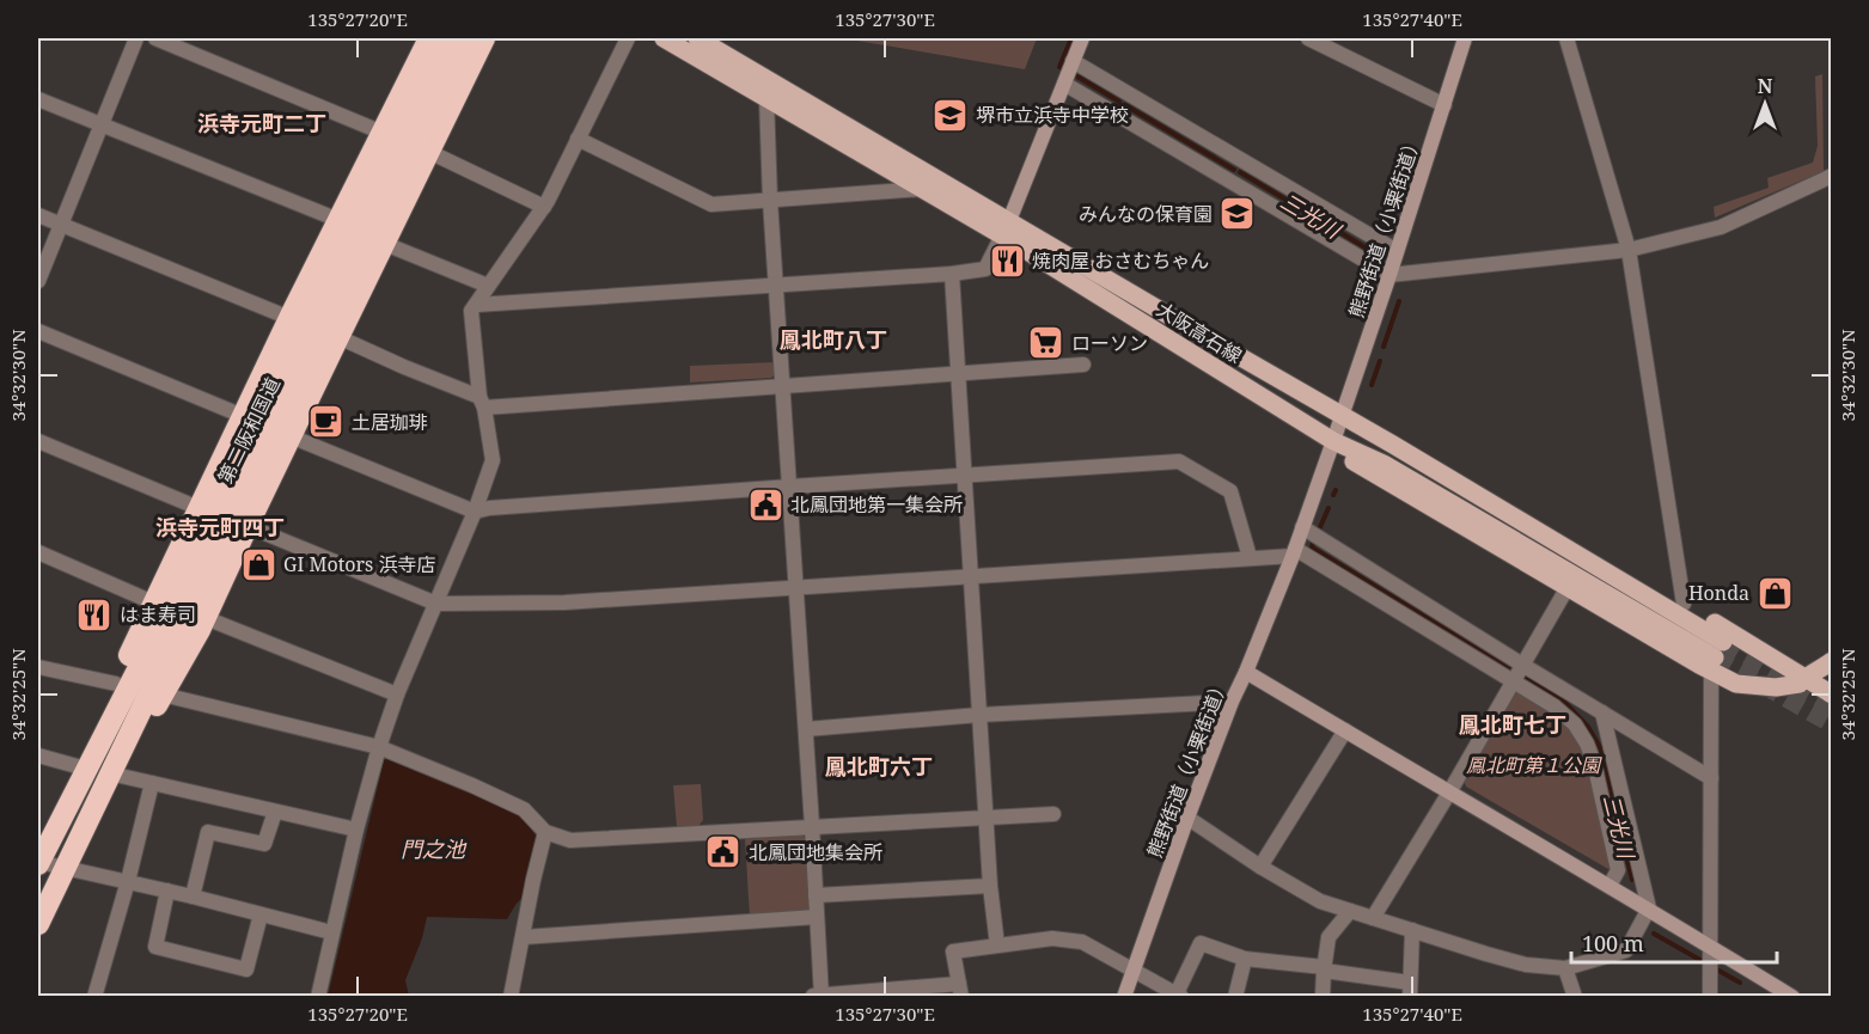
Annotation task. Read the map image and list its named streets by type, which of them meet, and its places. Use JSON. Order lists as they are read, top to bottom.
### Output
{
  "streets": {
    "highway": ["第二阪和国道"],
    "main road": ["大阪高石線"],
    "street": ["熊野街道（小栗街道）"]
  },
  "crossings": [
    ["熊野街道（小栗街道）", "大阪高石線"]
  ],
  "districts": [
    "浜寺元町二丁",
    "鳳北町八丁",
    "浜寺元町四丁",
    "鳳北町七丁",
    "鳳北町六丁"
  ],
  "water": ["三光川", "門之池"],
  "parks": ["鳳北町第１公園"],
  "places": {
    "school or university": ["堺市立浜寺中学校", "みんなの保育園"],
    "restaurant": ["焼肉屋 おさむちゃん", "はま寿司"],
    "supermarket": ["ローソン"],
    "cafe": ["土居珈琲"],
    "public building": ["北鳳団地第一集会所", "北鳳団地集会所"],
    "shop": ["GI Motors 浜寺店", "Honda"]
  },
  "scale_bar": "100 m",
  "north": "top",
  "coordinates": [
    "135°27'20\"E",
    "135°27'30\"E",
    "135°27'40\"E",
    "34°32'30\"N",
    "34°32'25\"N"
  ]
}
